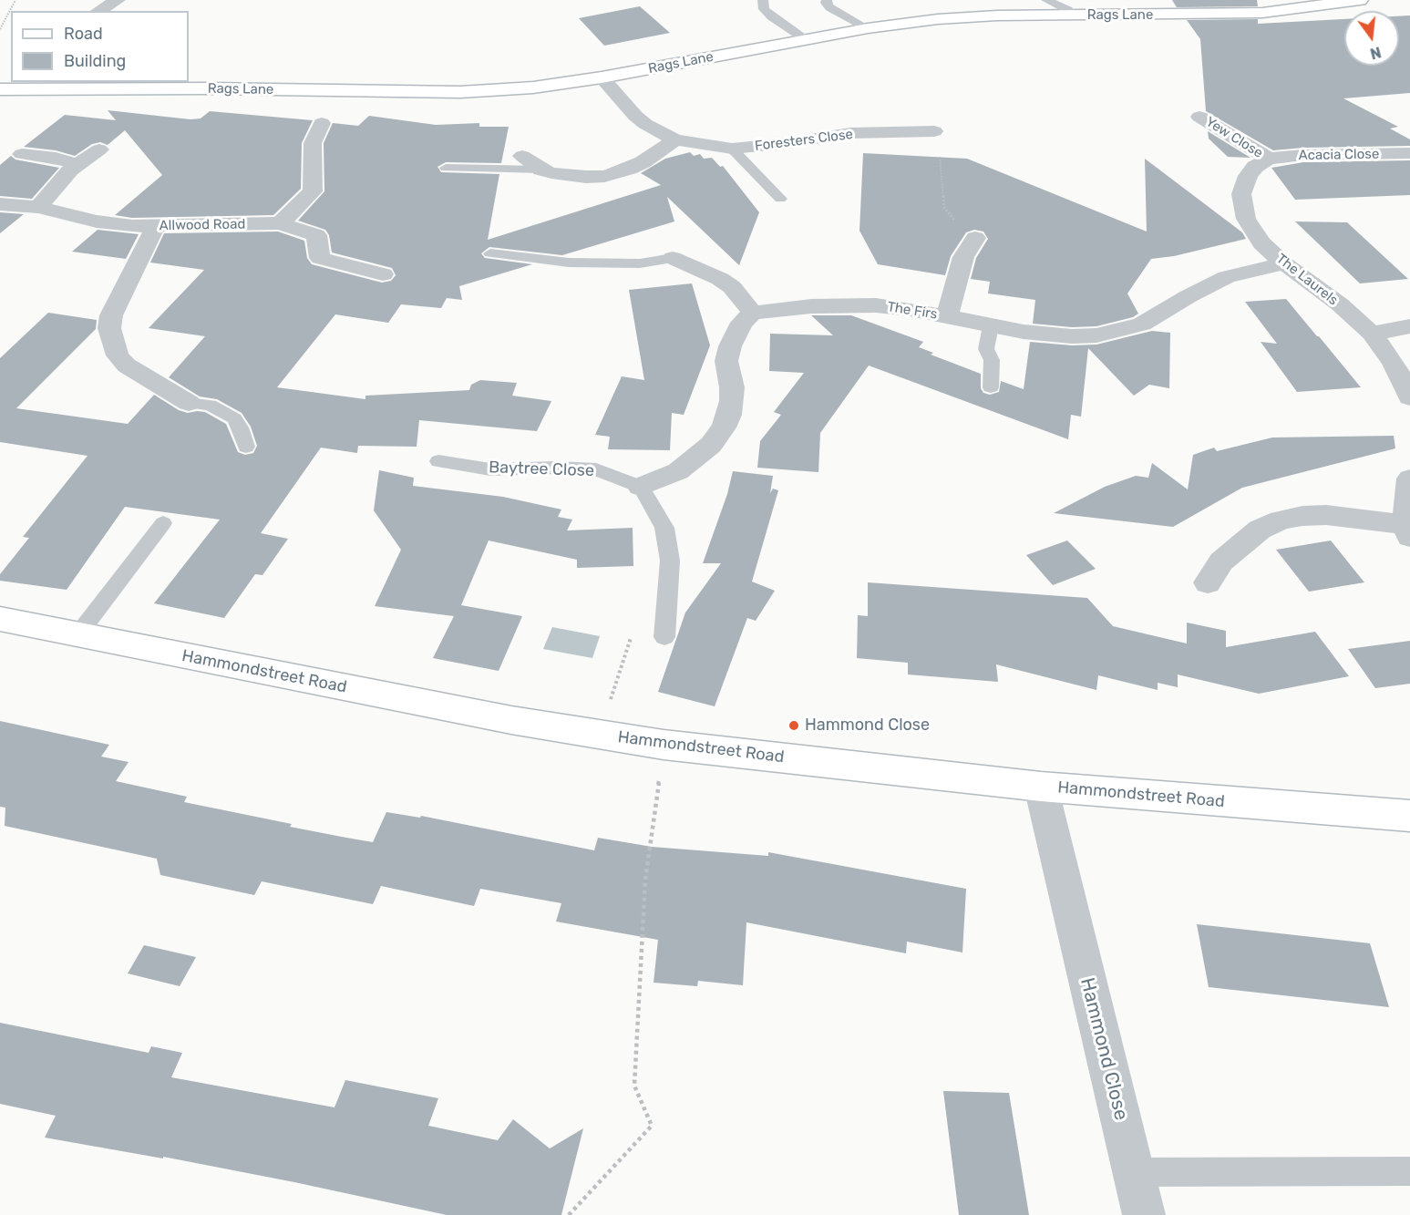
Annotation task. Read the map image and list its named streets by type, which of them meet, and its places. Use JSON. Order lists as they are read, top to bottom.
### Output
{
  "streets": {
    "street": [
      "Rags Lane",
      "Yew Close",
      "Foresters Close",
      "Acacia Close",
      "Allwood Road",
      "The Laurels",
      "The Firs",
      "Hammondstreet Road",
      "Hammond Close"
    ],
    "lane": ["Baytree Close"]
  },
  "crossings": [
    ["Rags Lane", "Foresters Close"],
    ["Yew Close", "Acacia Close"],
    ["Yew Close", "The Laurels"],
    ["Acacia Close", "The Laurels"],
    ["The Laurels", "The Firs"],
    ["Hammondstreet Road", "Hammond Close"]
  ],
  "places": ["Hammond Close"],
  "legend": ["Road", "Building"],
  "north": "bottom"
}
